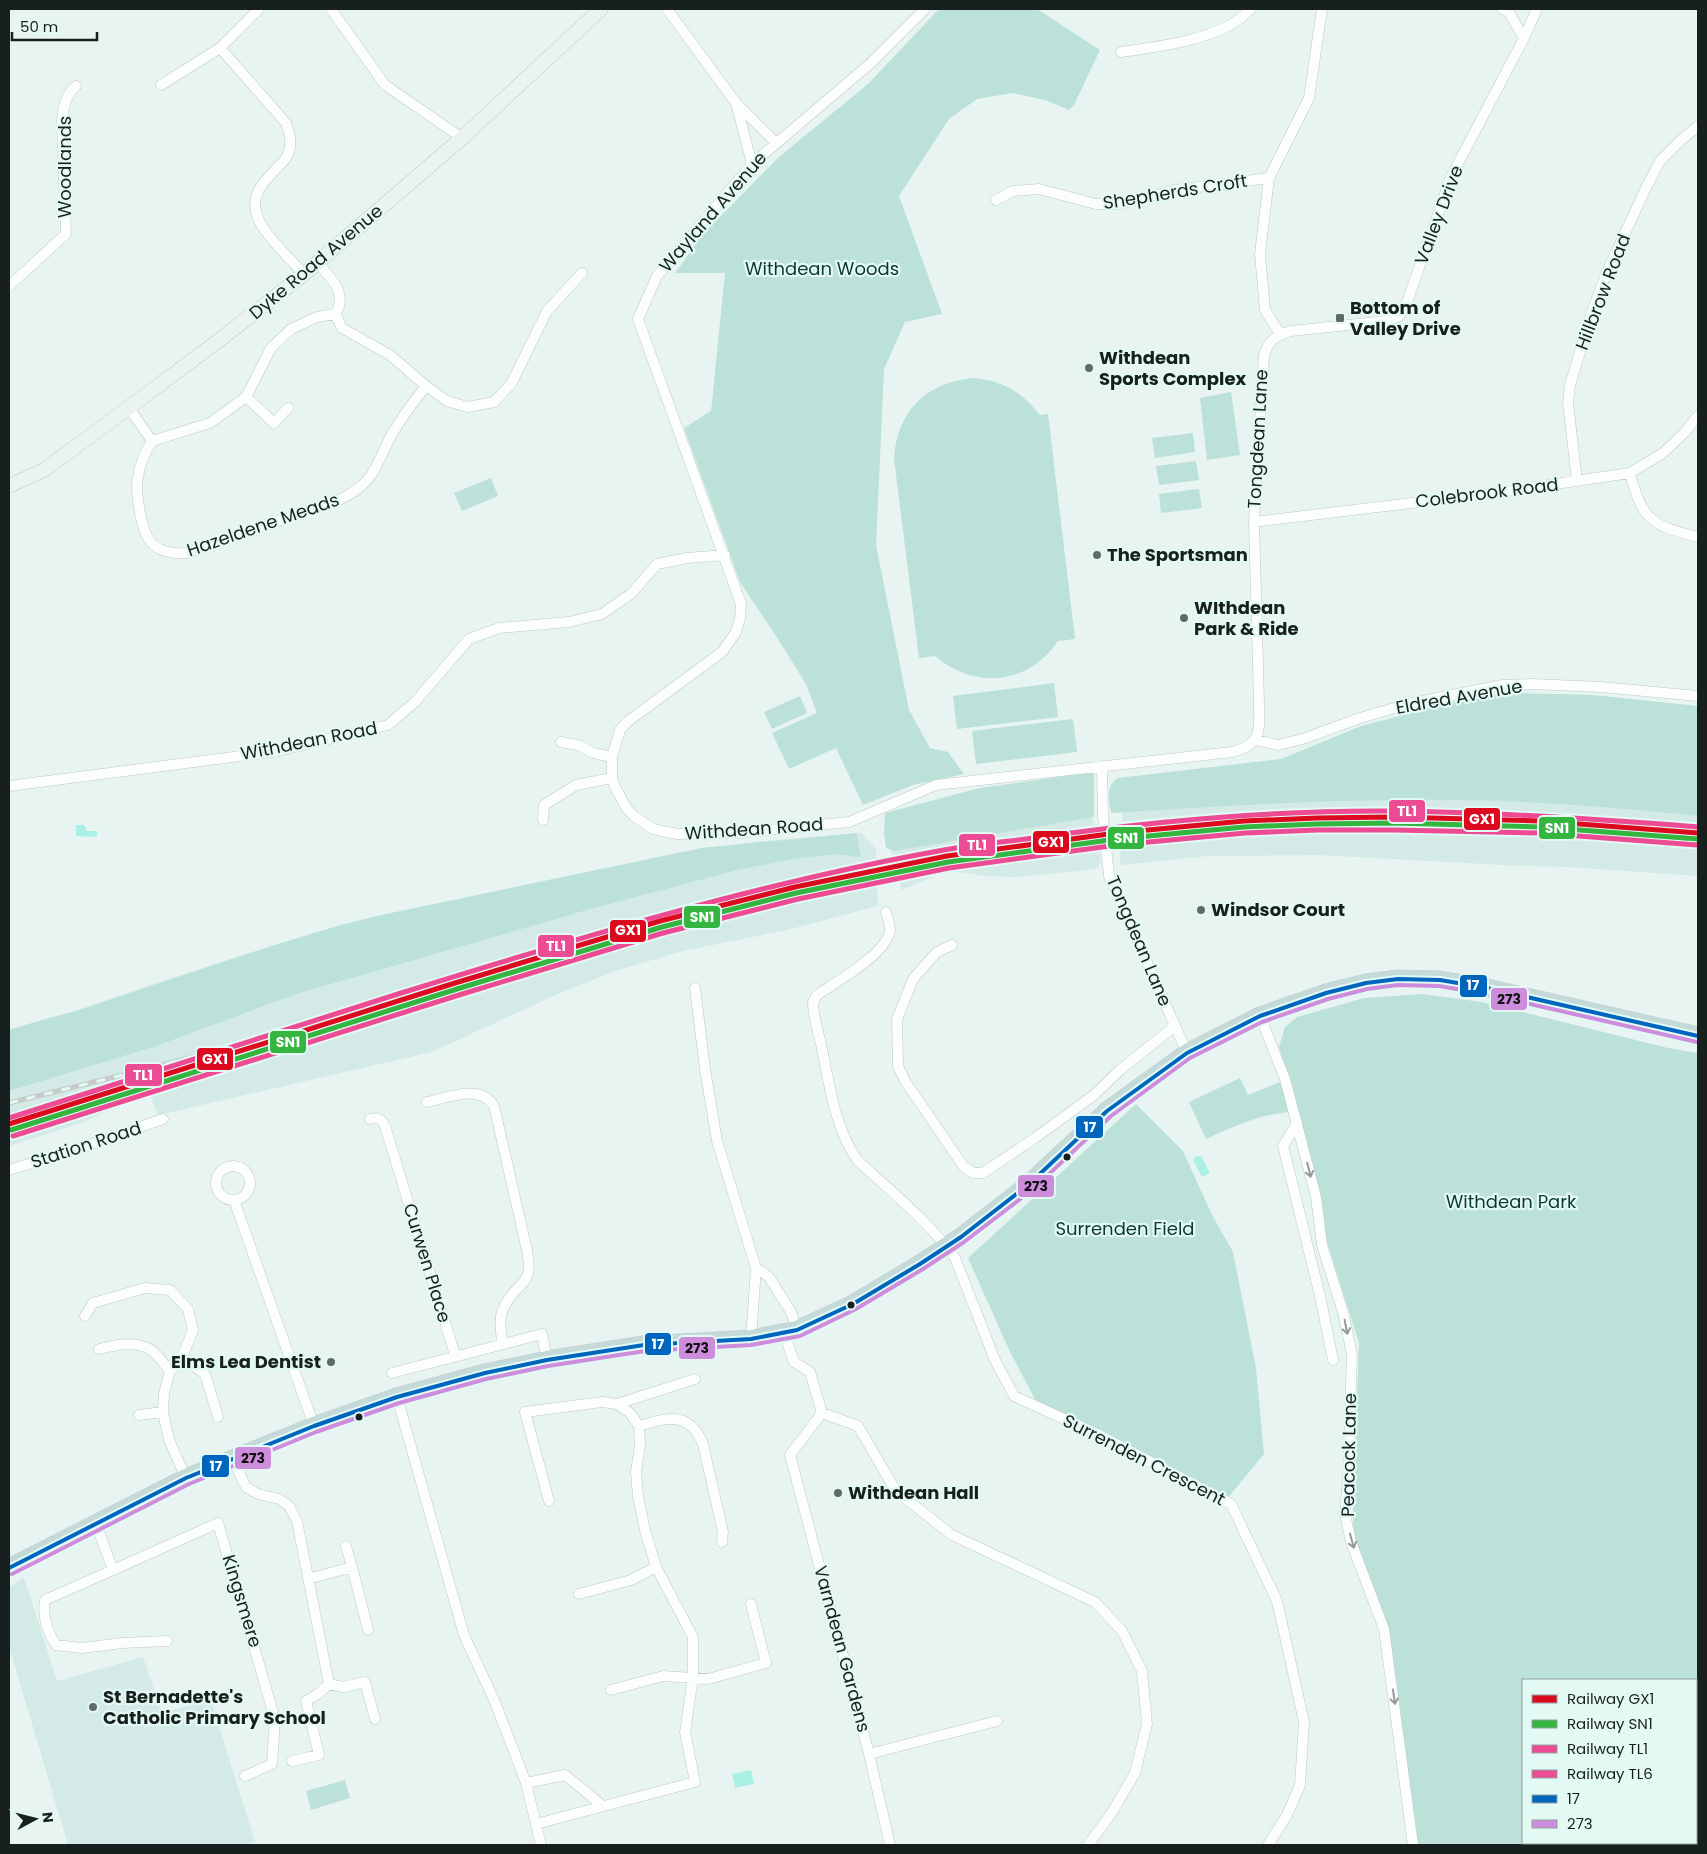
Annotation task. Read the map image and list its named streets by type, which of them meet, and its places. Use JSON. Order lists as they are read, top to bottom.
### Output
{
  "streets": {
    "street": [
      "Woodlands",
      "Shepherds Croft",
      "Wayland Avenue",
      "Valley Drive",
      "Dyke Road Avenue",
      "Hillbrow Road",
      "Tongdean Lane",
      "Colebrook Road",
      "Hazeldene Meads",
      "Eldred Avenue",
      "Withdean Road",
      "Station Road",
      "Curwen Place",
      "Peacock Lane",
      "Surrenden Crescent",
      "Kingsmere",
      "Varndean Gardens"
    ]
  },
  "crossings": [
    ["Wayland Avenue", "Withdean Road"],
    ["Valley Drive", "Tongdean Lane"],
    ["Hillbrow Road", "Colebrook Road"],
    ["Tongdean Lane", "Colebrook Road"],
    ["Tongdean Lane", "Eldred Avenue"],
    ["Tongdean Lane", "Withdean Road"]
  ],
  "parks": ["Withdean Woods", "Withdean Park", "Surrenden Field"],
  "places": {
    "transit": ["Bottom of Valley Drive"],
    "other": [
      "Withdean Sports Complex",
      "The Sportsman",
      "WIthdean Park & Ride",
      "Windsor Court",
      "Elms Lea Dentist",
      "Withdean Hall",
      "St Bernadette's Catholic Primary School"
    ]
  },
  "lines": [
    "rail line TL1",
    "rail line GX1",
    "rail line SN1",
    "rail line TL6",
    "transit line 17",
    "transit line 273"
  ],
  "legend": [
    "Railway GX1",
    "Railway SN1",
    "Railway TL1",
    "Railway TL6",
    "17",
    "273"
  ],
  "scale_bar": "50 m",
  "north": "right"
}
